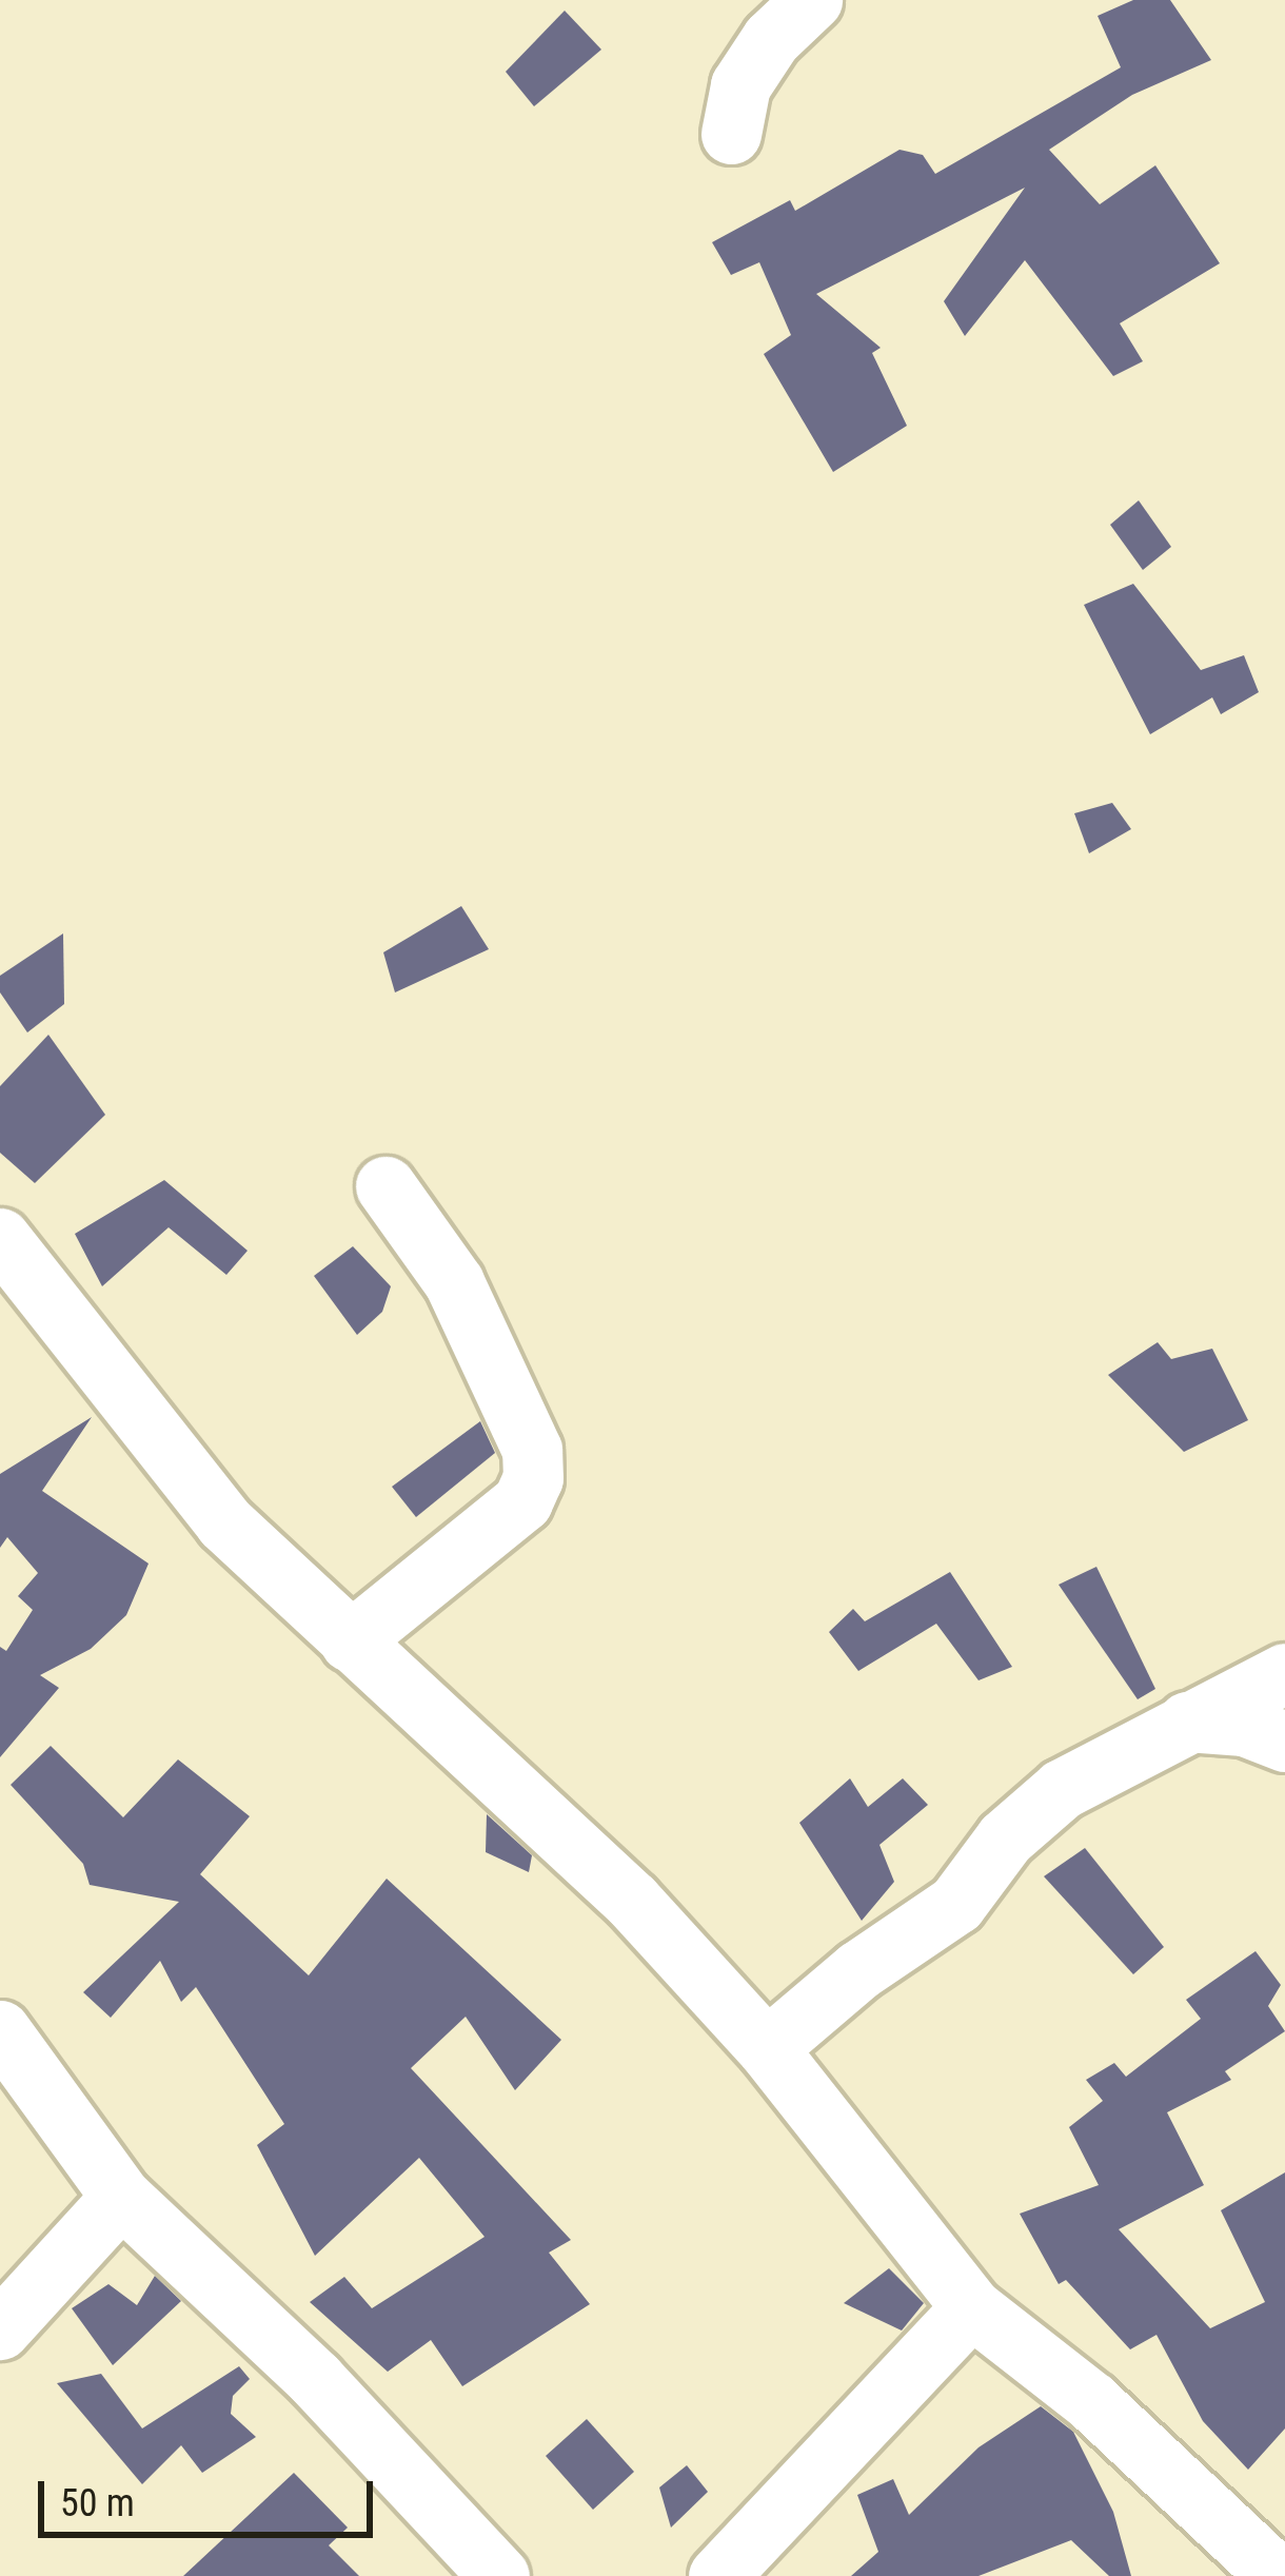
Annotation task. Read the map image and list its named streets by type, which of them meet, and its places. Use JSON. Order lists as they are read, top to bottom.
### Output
{
  "scale_bar": "50 m"
}
